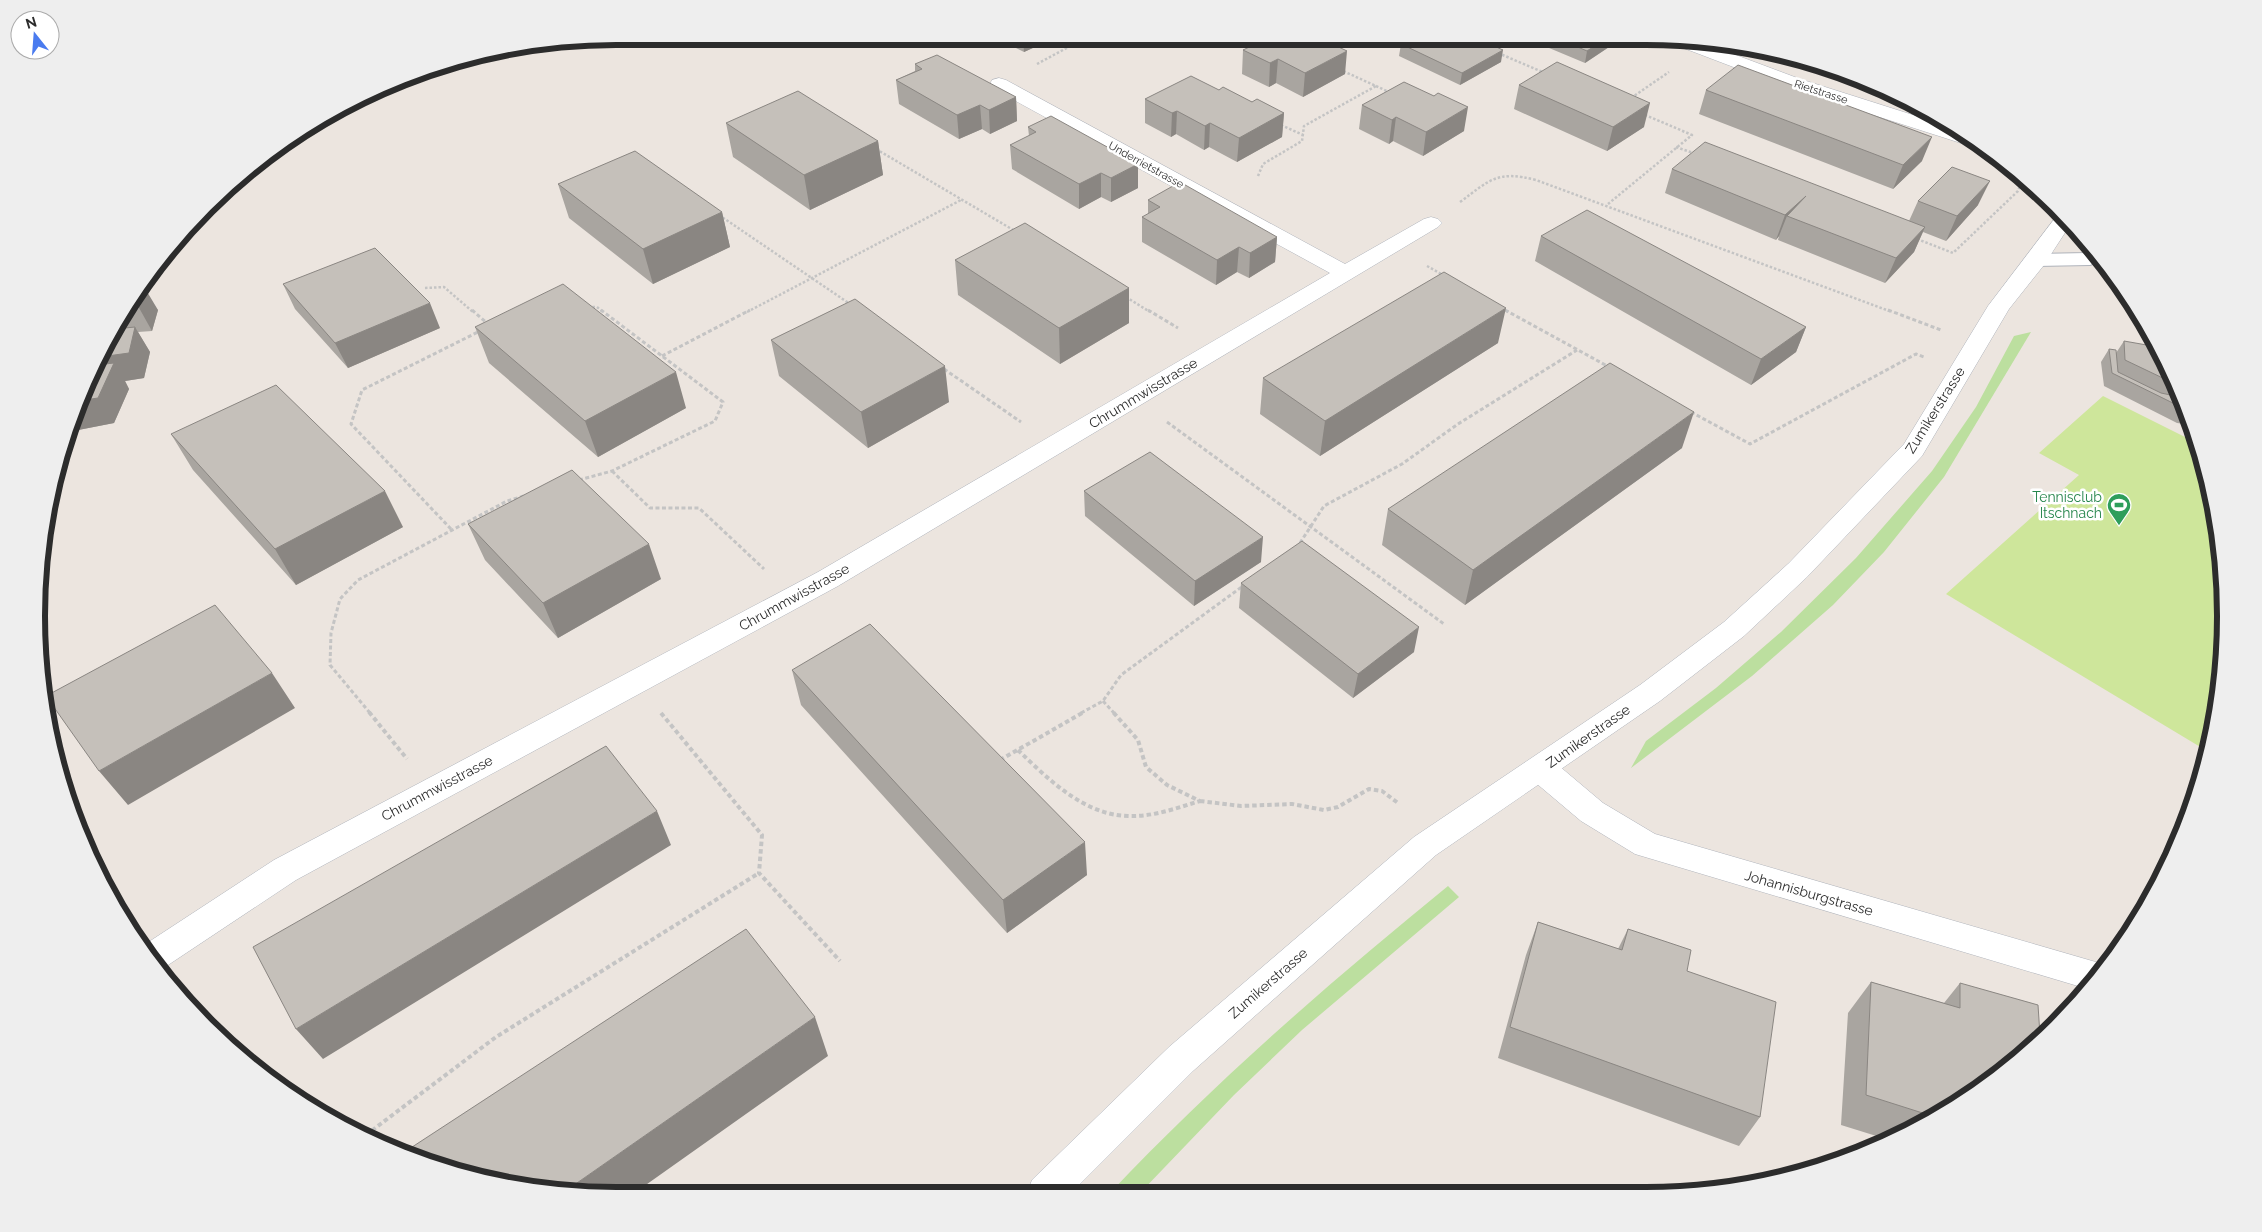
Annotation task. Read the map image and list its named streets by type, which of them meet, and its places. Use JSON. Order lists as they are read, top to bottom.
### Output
{
  "streets": {
    "street": [
      "Rietstrasse",
      "Underrietstrasse",
      "Chrummwisstrasse",
      "Zumikerstrasse",
      "Johannisburgstrasse"
    ]
  },
  "crossings": [
    ["Underrietstrasse", "Chrummwisstrasse"],
    ["Zumikerstrasse", "Johannisburgstrasse"]
  ],
  "places": {
    "sports": ["Tennisclub Itschnach"]
  },
  "north": "top"
}
